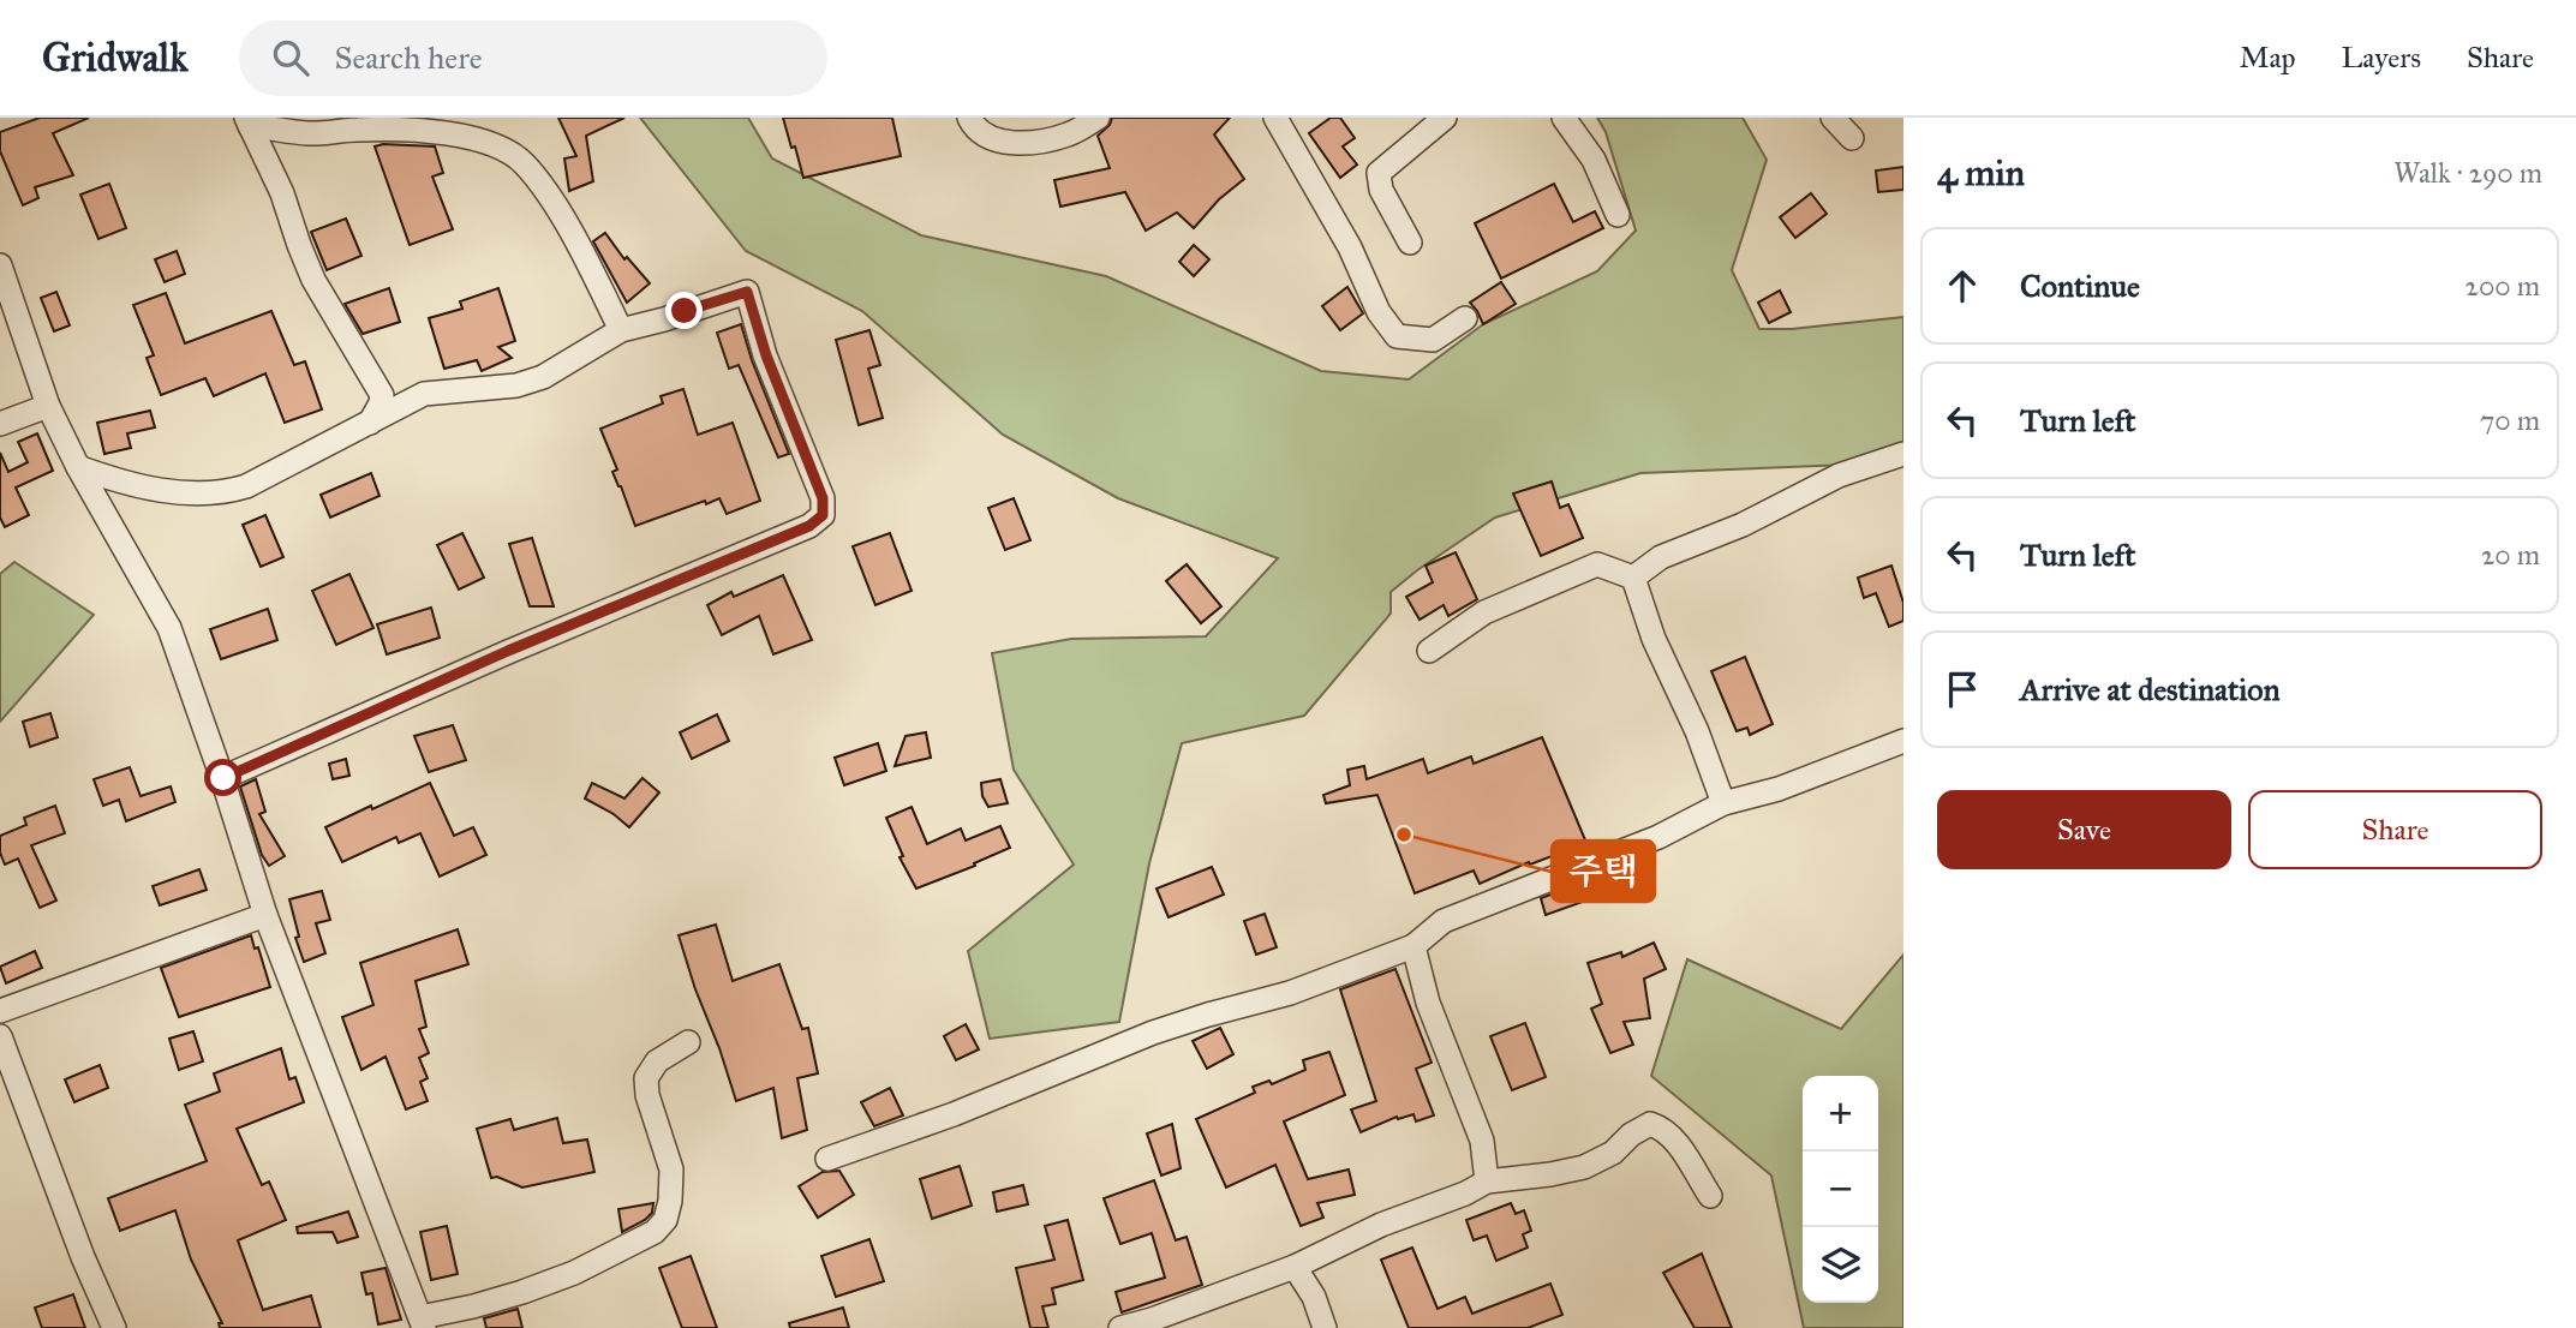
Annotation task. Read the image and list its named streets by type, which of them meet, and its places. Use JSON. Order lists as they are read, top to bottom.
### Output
{
  "places": ["주택"],
  "page": {
    "header": "Gridwalk",
    "search": "Search here",
    "nav": ["Map", "Layers", "Share"],
    "heading": ["4 min", "Walk · 290 m"],
    "list": [
      ["Continue", "200 m"],
      ["Turn left", "70 m"],
      ["Turn left", "20 m"],
      "Arrive at destination"
    ],
    "buttons": ["Save", "Share"],
    "map_buttons": ["+", "−"]
  }
}
